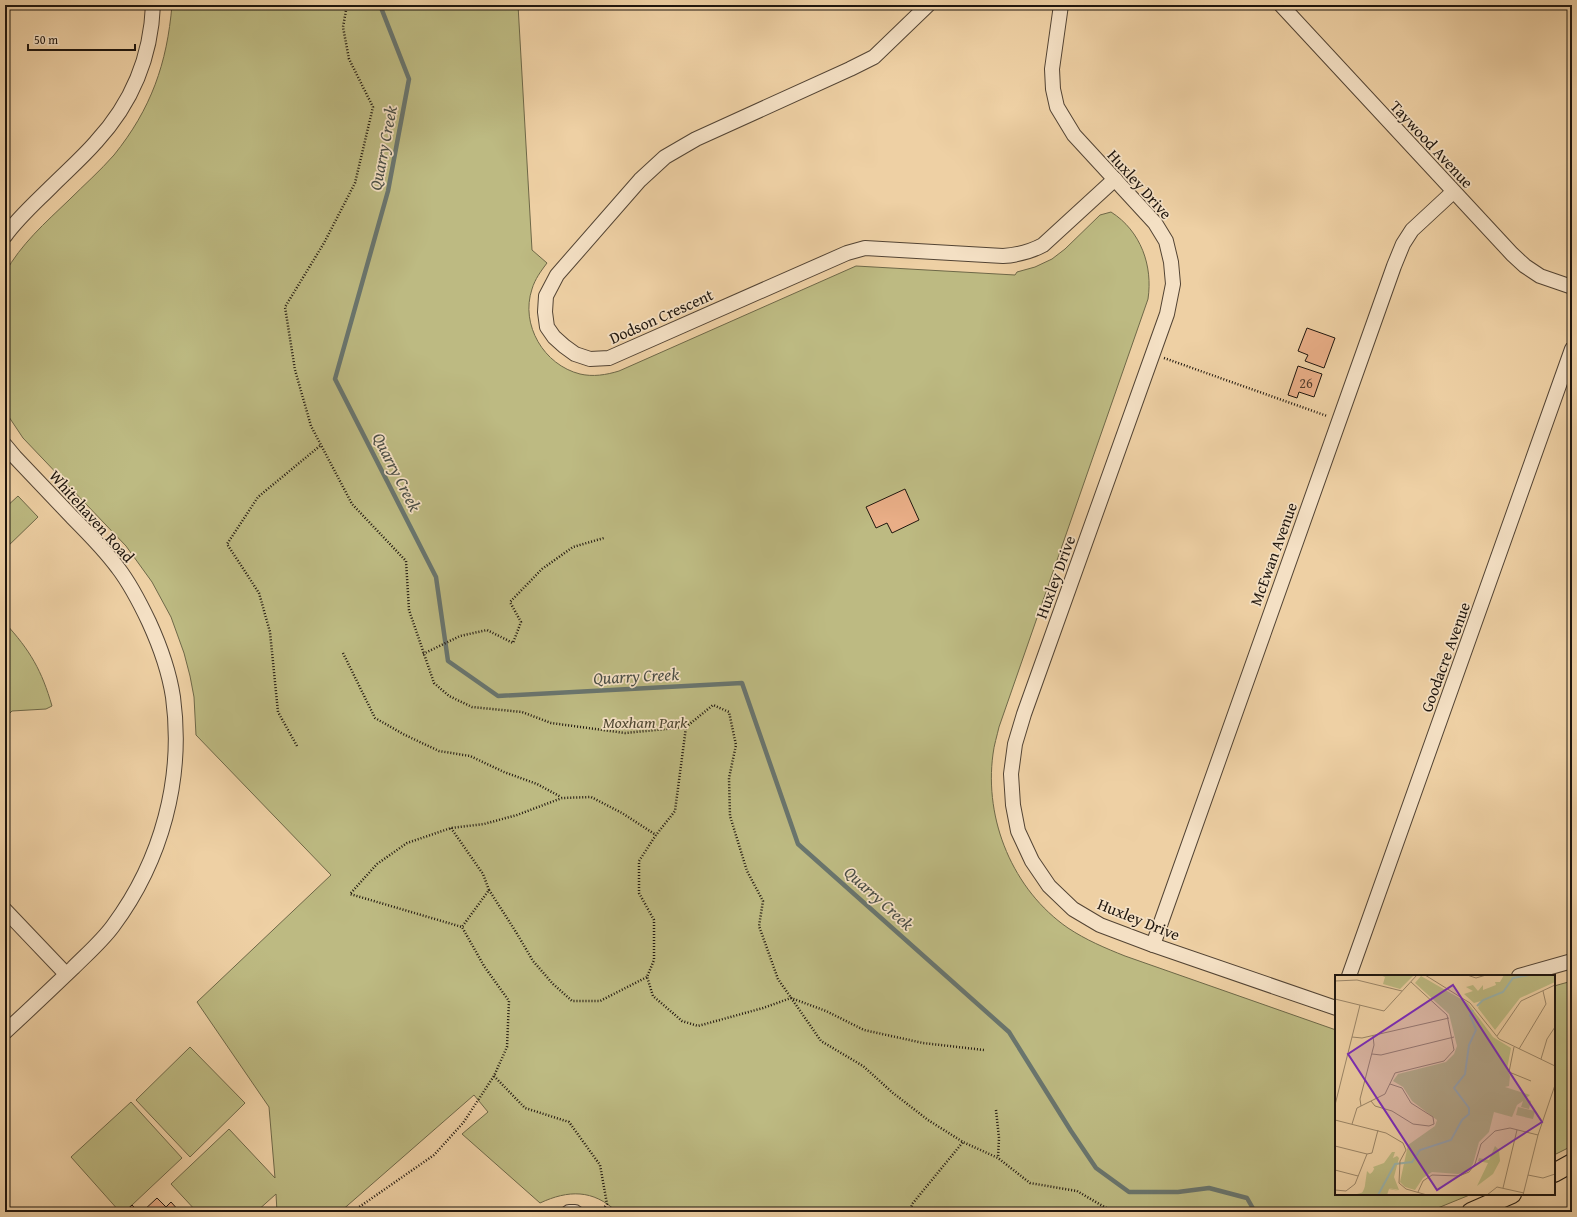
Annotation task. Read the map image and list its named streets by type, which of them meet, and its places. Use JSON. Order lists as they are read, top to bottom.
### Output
{
  "streets": {
    "street": [
      "Taywood Avenue",
      "Huxley Drive",
      "Dodson Crescent",
      "Whitehaven Road",
      "McEwan Avenue",
      "Goodacre Avenue"
    ]
  },
  "crossings": [
    ["Taywood Avenue", "McEwan Avenue"],
    ["Huxley Drive", "Dodson Crescent"],
    ["Huxley Drive", "McEwan Avenue"]
  ],
  "water": ["Quarry Creek"],
  "parks": ["Moxham Park"],
  "house_numbers": ["26"],
  "scale_bar": "50 m"
}
